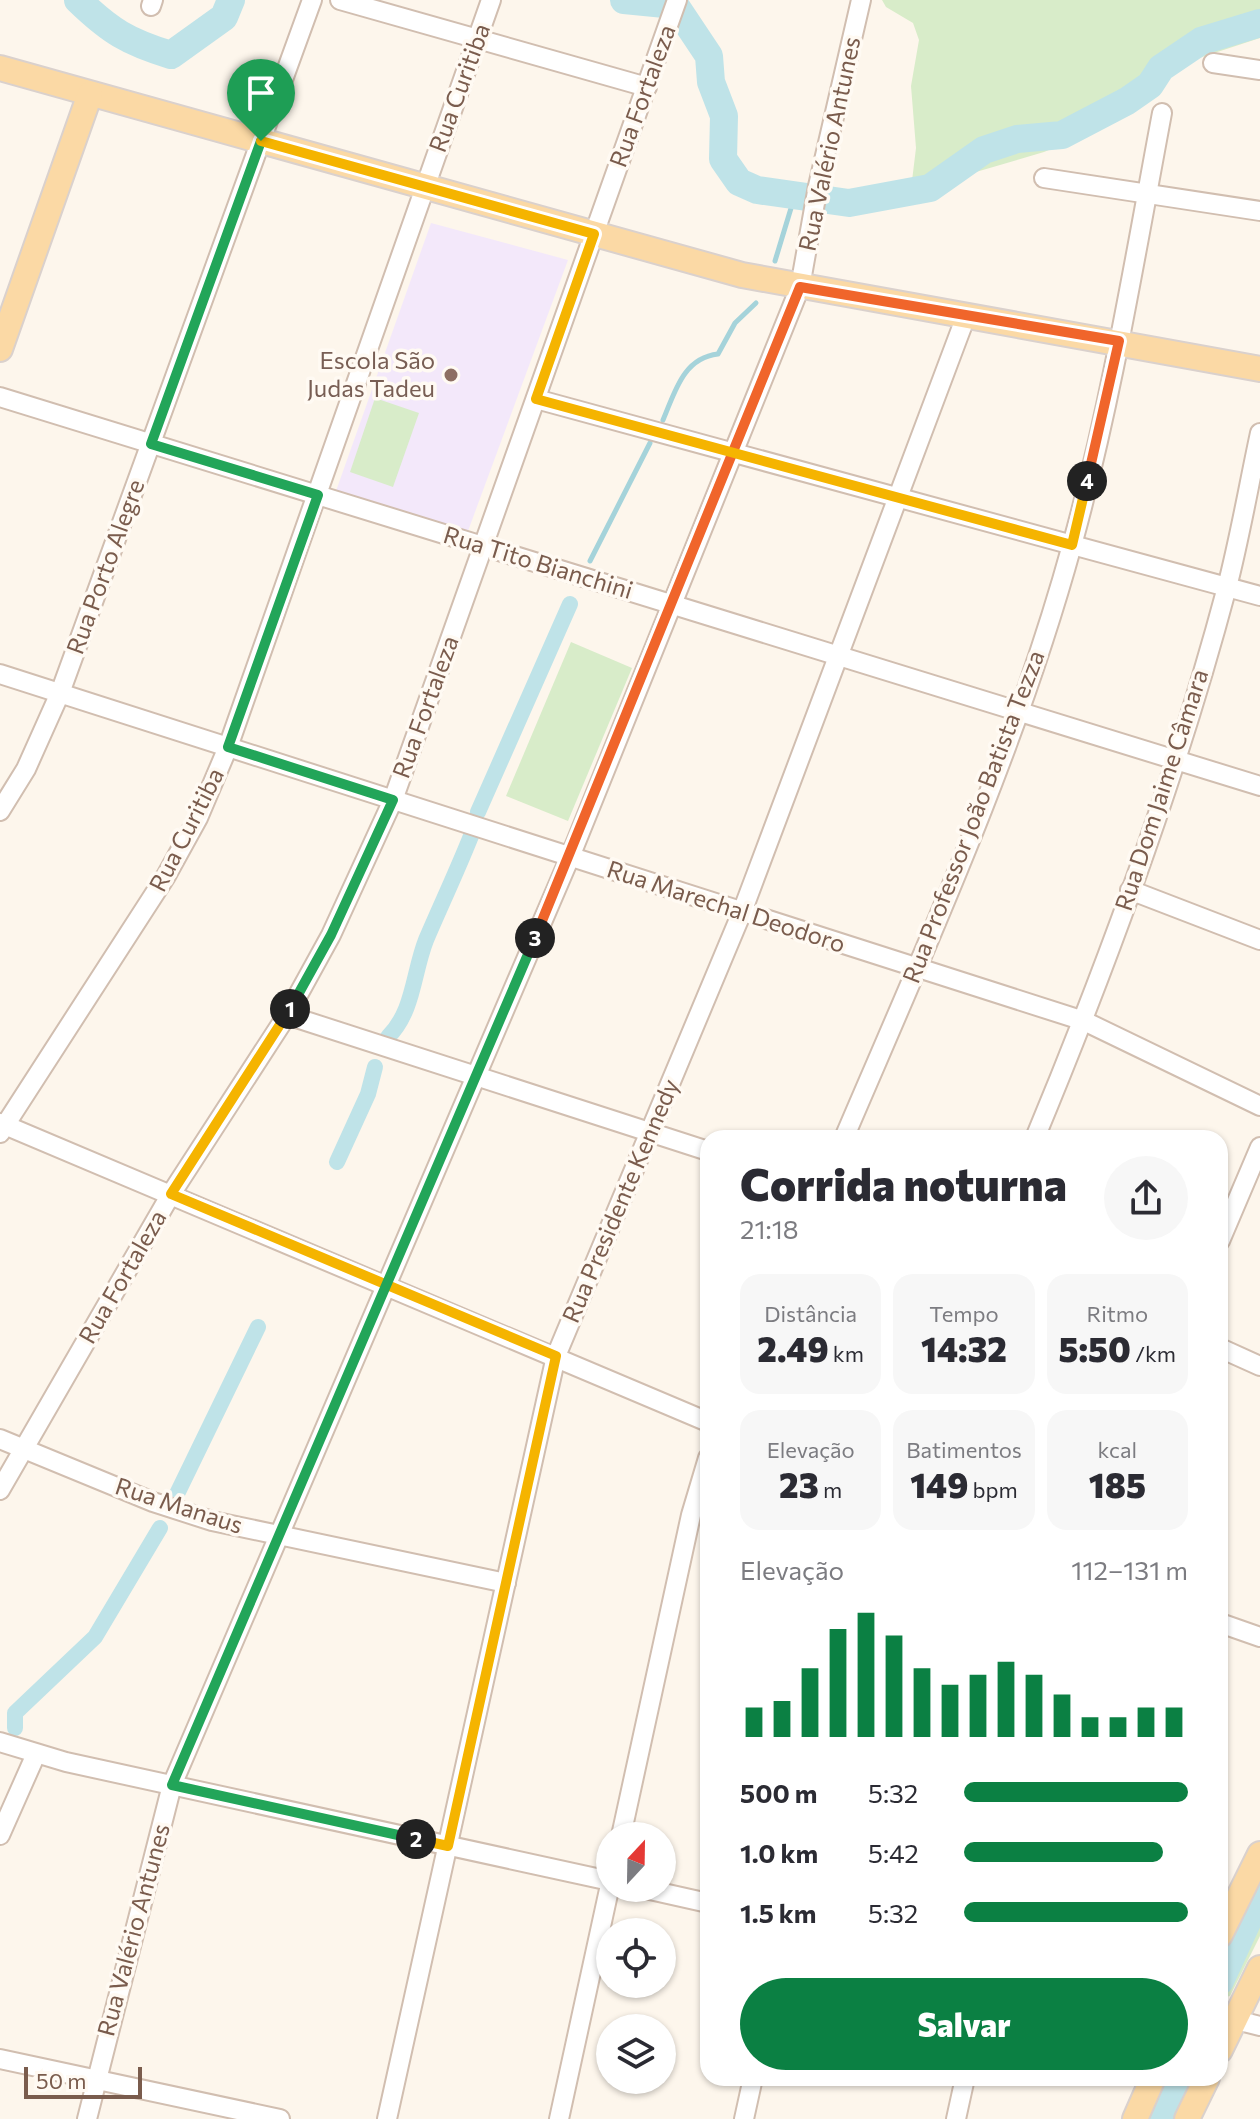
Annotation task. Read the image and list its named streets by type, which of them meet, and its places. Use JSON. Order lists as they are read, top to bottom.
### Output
{
  "streets": {
    "street": [
      "Rua Curitiba",
      "Rua Fortaleza",
      "Rua Valério Antunes",
      "Rua Tito Bianchini",
      "Rua Porto Alegre",
      "Rua Dom Jaime Câmara",
      "Rua Professor João Batista Tezza",
      "Rua Marechal Deodoro",
      "Rua Presidente Kennedy",
      "Rua Manaus"
    ]
  },
  "crossings": [
    ["Rua Curitiba", "Rua Tito Bianchini"],
    ["Rua Curitiba", "Rua Marechal Deodoro"],
    ["Rua Fortaleza", "Rua Tito Bianchini"],
    ["Rua Fortaleza", "Rua Marechal Deodoro"],
    ["Rua Fortaleza", "Rua Manaus"],
    ["Rua Valério Antunes", "Rua Tito Bianchini"],
    ["Rua Valério Antunes", "Rua Marechal Deodoro"],
    ["Rua Valério Antunes", "Rua Manaus"],
    ["Rua Tito Bianchini", "Rua Porto Alegre"],
    ["Rua Tito Bianchini", "Rua Dom Jaime Câmara"],
    ["Rua Tito Bianchini", "Rua Professor João Batista Tezza"],
    ["Rua Tito Bianchini", "Rua Presidente Kennedy"],
    ["Rua Porto Alegre", "Rua Marechal Deodoro"],
    ["Rua Dom Jaime Câmara", "Rua Marechal Deodoro"],
    ["Rua Professor João Batista Tezza", "Rua Marechal Deodoro"],
    ["Rua Marechal Deodoro", "Rua Presidente Kennedy"],
    ["Rua Presidente Kennedy", "Rua Manaus"]
  ],
  "places": ["Escola São Judas Tadeu"],
  "scale_bar": "50 m",
  "north": "top",
  "page": {
    "pins": [
      "4",
      "3",
      "1",
      "2"
    ],
    "heading": ["Corrida noturna", "21:18"],
    "stats": [
      ["Distância", "2.49 km"],
      ["Tempo", "14:32"],
      ["Ritmo", "5:50 /km"],
      ["Elevação", "23 m"],
      ["Batimentos", "149 bpm"],
      ["kcal", "185"]
    ],
    "chart": ["Elevação", "112–131 m"],
    "list": [
      {
        "name": "500 m",
        "note": "5:32"
      },
      {
        "name": "1.0 km",
        "note": "5:42"
      },
      {
        "name": "1.5 km",
        "note": "5:32"
      }
    ],
    "buttons": "Salvar",
    "scale": "50 m"
  }
}
